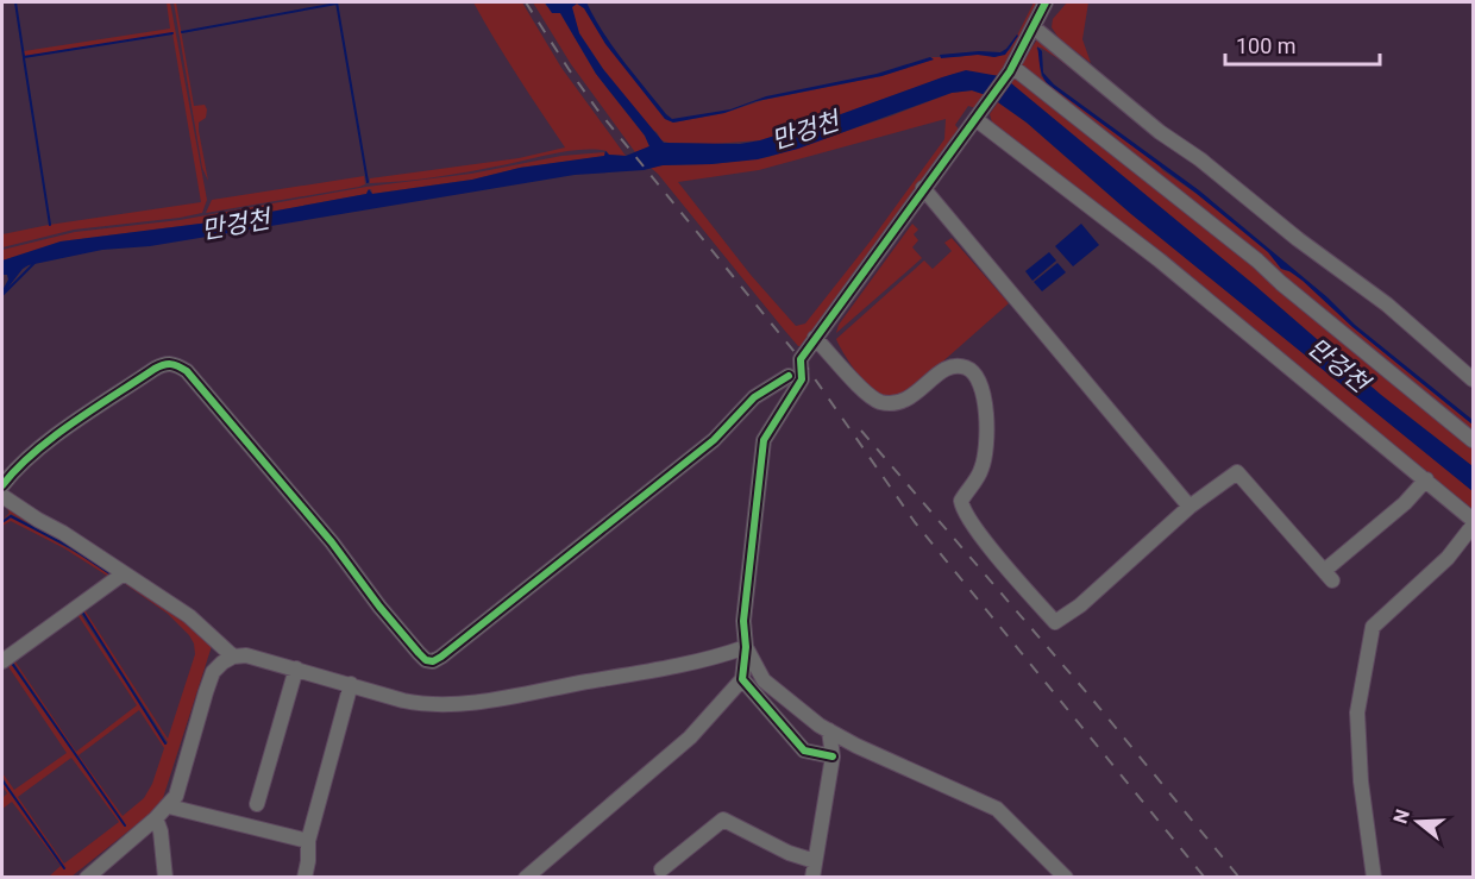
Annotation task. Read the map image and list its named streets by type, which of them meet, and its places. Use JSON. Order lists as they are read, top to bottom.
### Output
{
  "water": ["만겅천"],
  "scale_bar": "100 m",
  "north": "left"
}
